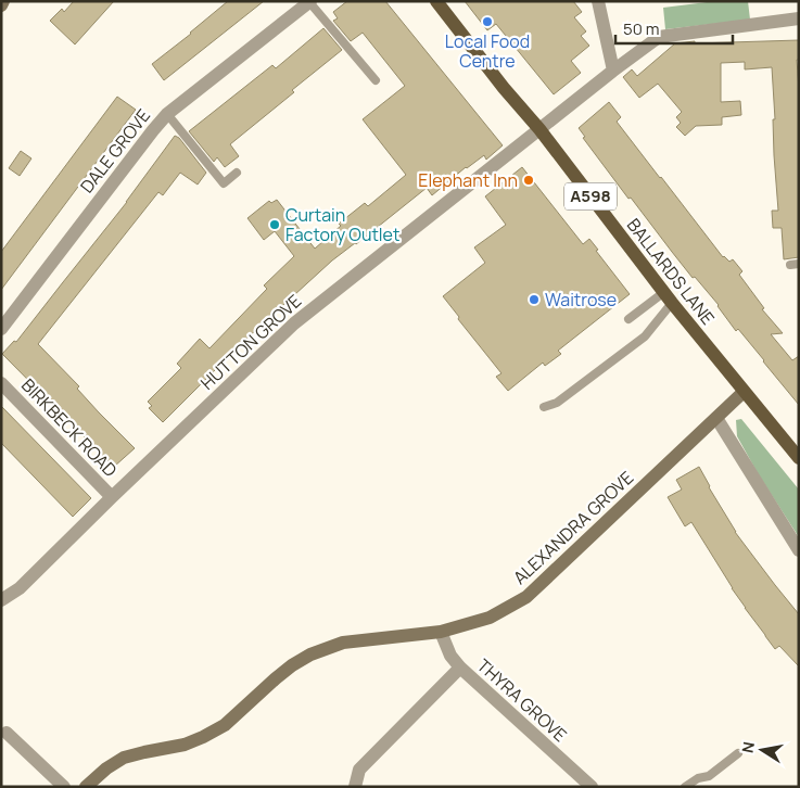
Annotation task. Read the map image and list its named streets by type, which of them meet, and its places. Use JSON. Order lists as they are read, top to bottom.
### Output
{
  "streets": {
    "main road": ["A598", "BALLARDS LANE"],
    "street": [
      "DALE GROVE",
      "HUTTON GROVE",
      "BIRKBECK ROAD",
      "ALEXANDRA GROVE",
      "THYRA GROVE"
    ]
  },
  "crossings": [
    ["BALLARDS LANE", "HUTTON GROVE"],
    ["BALLARDS LANE", "ALEXANDRA GROVE"],
    ["HUTTON GROVE", "BIRKBECK ROAD"],
    ["ALEXANDRA GROVE", "THYRA GROVE"]
  ],
  "places": [
    "Local Food Centre",
    "Elephant Inn",
    "Curtain Factory Outlet",
    "Waitrose"
  ],
  "scale_bar": "50 m",
  "north": "left"
}
